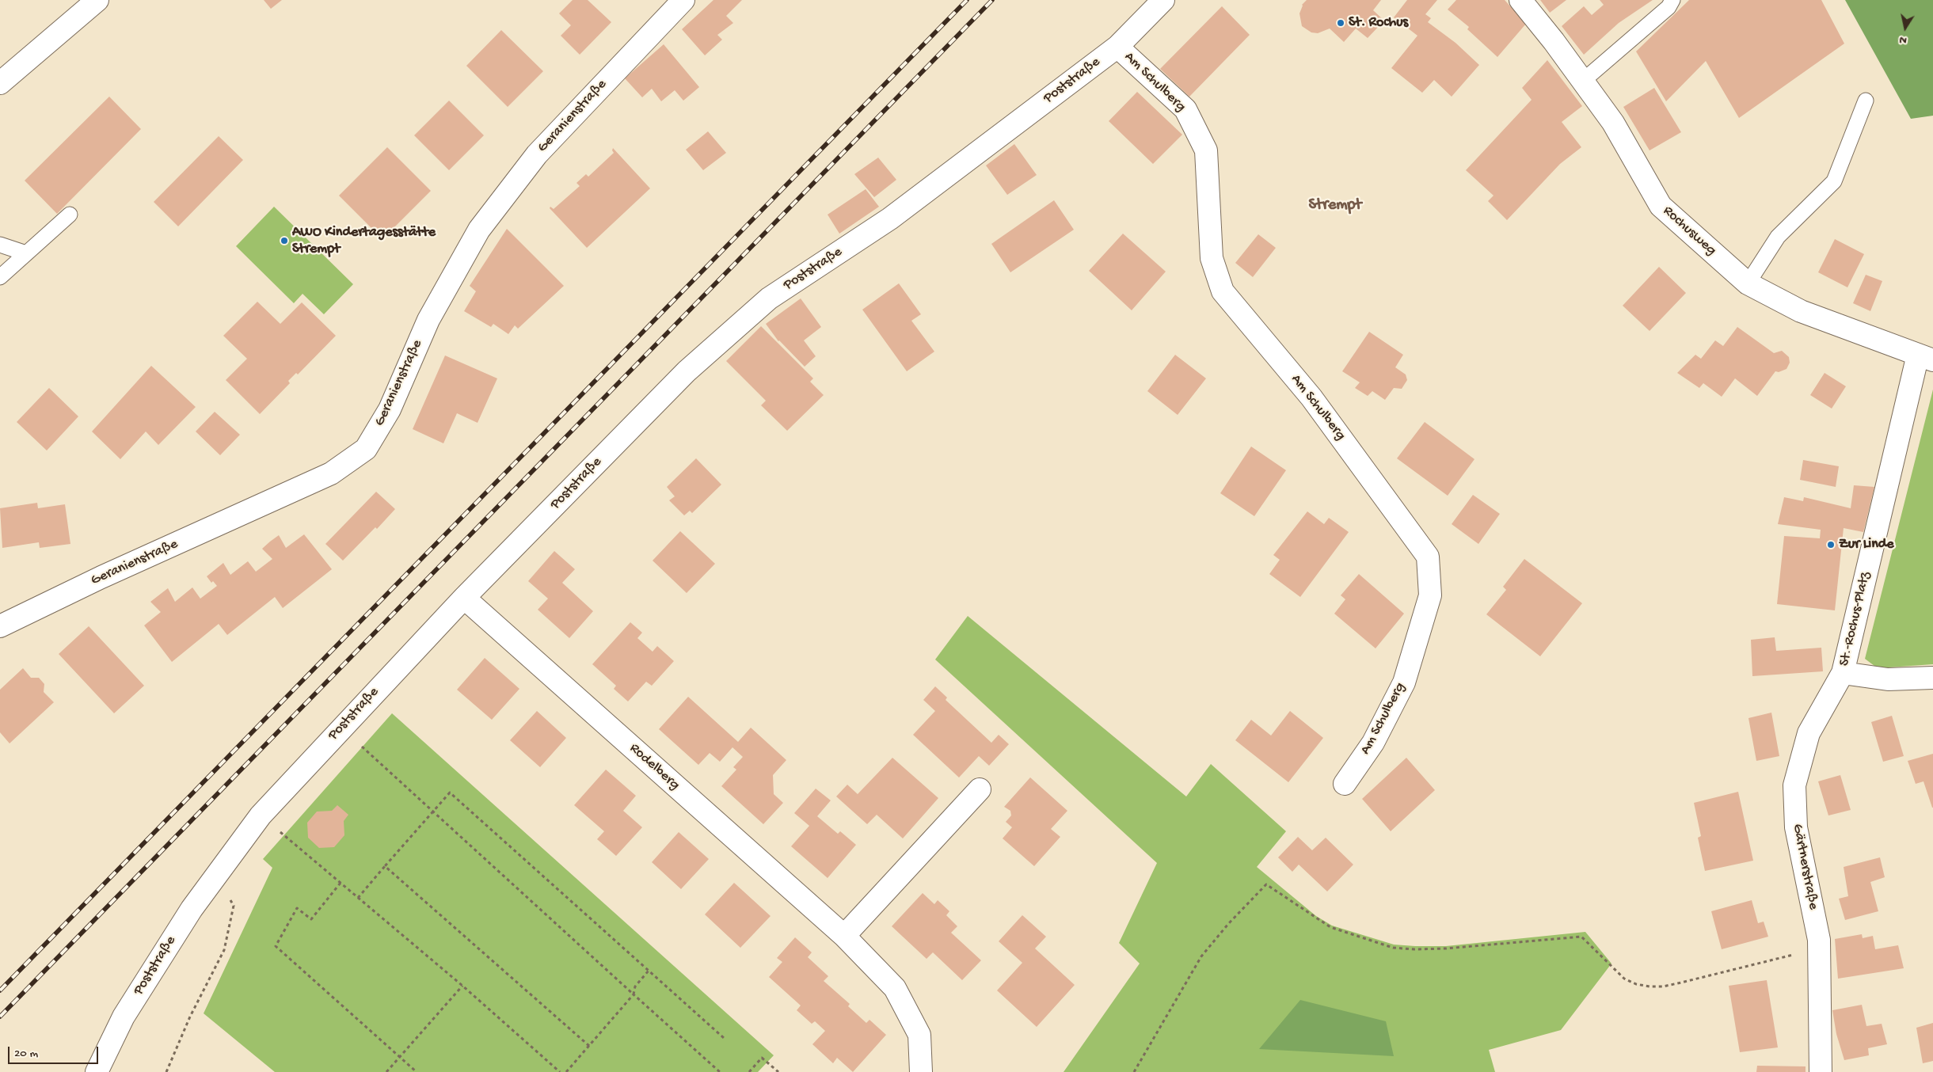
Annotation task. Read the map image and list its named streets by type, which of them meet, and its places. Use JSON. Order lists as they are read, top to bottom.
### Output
{
  "streets": {
    "street": [
      "Poststraße",
      "Am Schulberg",
      "Geranienstraße",
      "Rochusweg",
      "St.-Rochus-Platz",
      "Rodelberg",
      "Gärtnerstraße"
    ]
  },
  "crossings": [
    ["Poststraße", "Am Schulberg"],
    ["Poststraße", "Rodelberg"],
    ["Rochusweg", "St.-Rochus-Platz"],
    ["St.-Rochus-Platz", "Gärtnerstraße"]
  ],
  "districts": ["Strempt"],
  "places": ["St. Rochus", "AWO Kindertagesstätte Strempt", "Zur Linde"],
  "scale_bar": "20 m",
  "north": "bottom"
}
